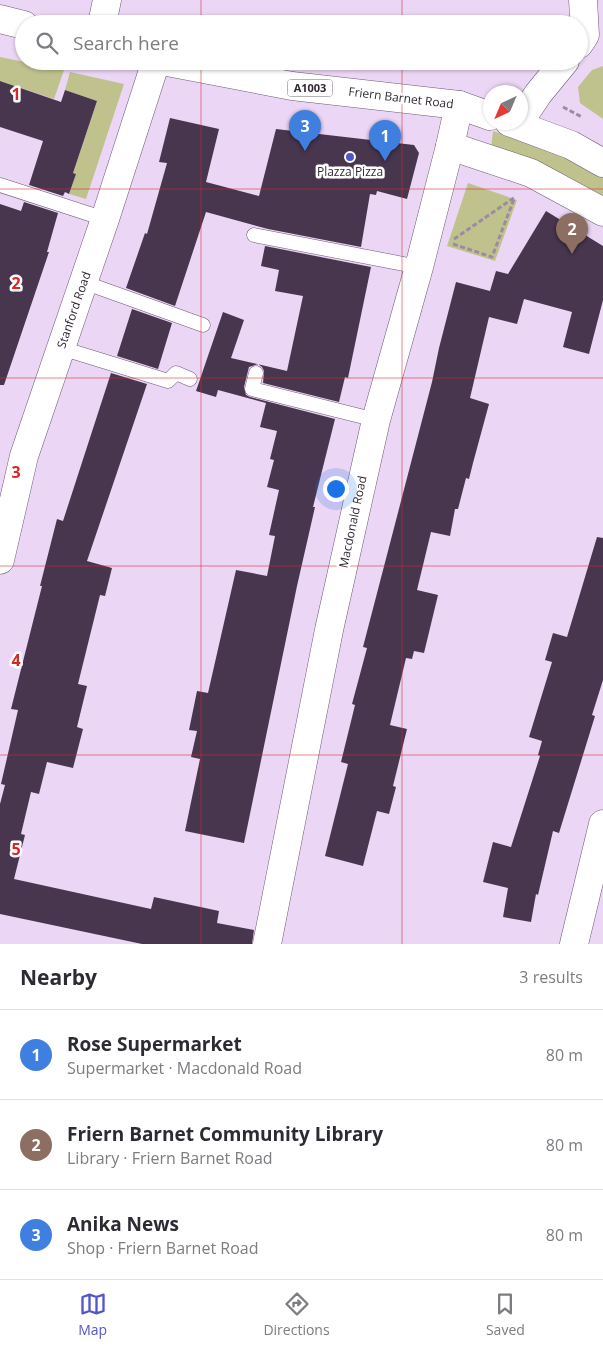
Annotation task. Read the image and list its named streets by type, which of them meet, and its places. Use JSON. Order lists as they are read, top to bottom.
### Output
{
  "streets": {
    "street": [
      "A1003",
      "Friern Barnet Road",
      "Stanford Road",
      "Macdonald Road"
    ]
  },
  "crossings": [
    ["Friern Barnet Road", "Macdonald Road"]
  ],
  "places": ["Plazza Pizza"],
  "north": "bottom left",
  "page": {
    "search": "Search here",
    "pins": ["3", "1", "2"],
    "heading": ["Nearby", "3 results"],
    "list": [
      {
        "mark": "1",
        "name": "Rose Supermarket",
        "note": "Supermarket · Macdonald Road",
        "value": "80 m"
      },
      {
        "mark": "2",
        "name": "Friern Barnet Community Library",
        "note": "Library · Friern Barnet Road",
        "value": "80 m"
      },
      {
        "mark": "3",
        "name": "Anika News",
        "note": "Shop · Friern Barnet Road",
        "value": "80 m"
      }
    ],
    "nav": ["Map", "Directions", "Saved"]
  },
  "grid": {
    "rows": [
      "1",
      "2",
      "3",
      "4",
      "5"
    ]
  }
}
